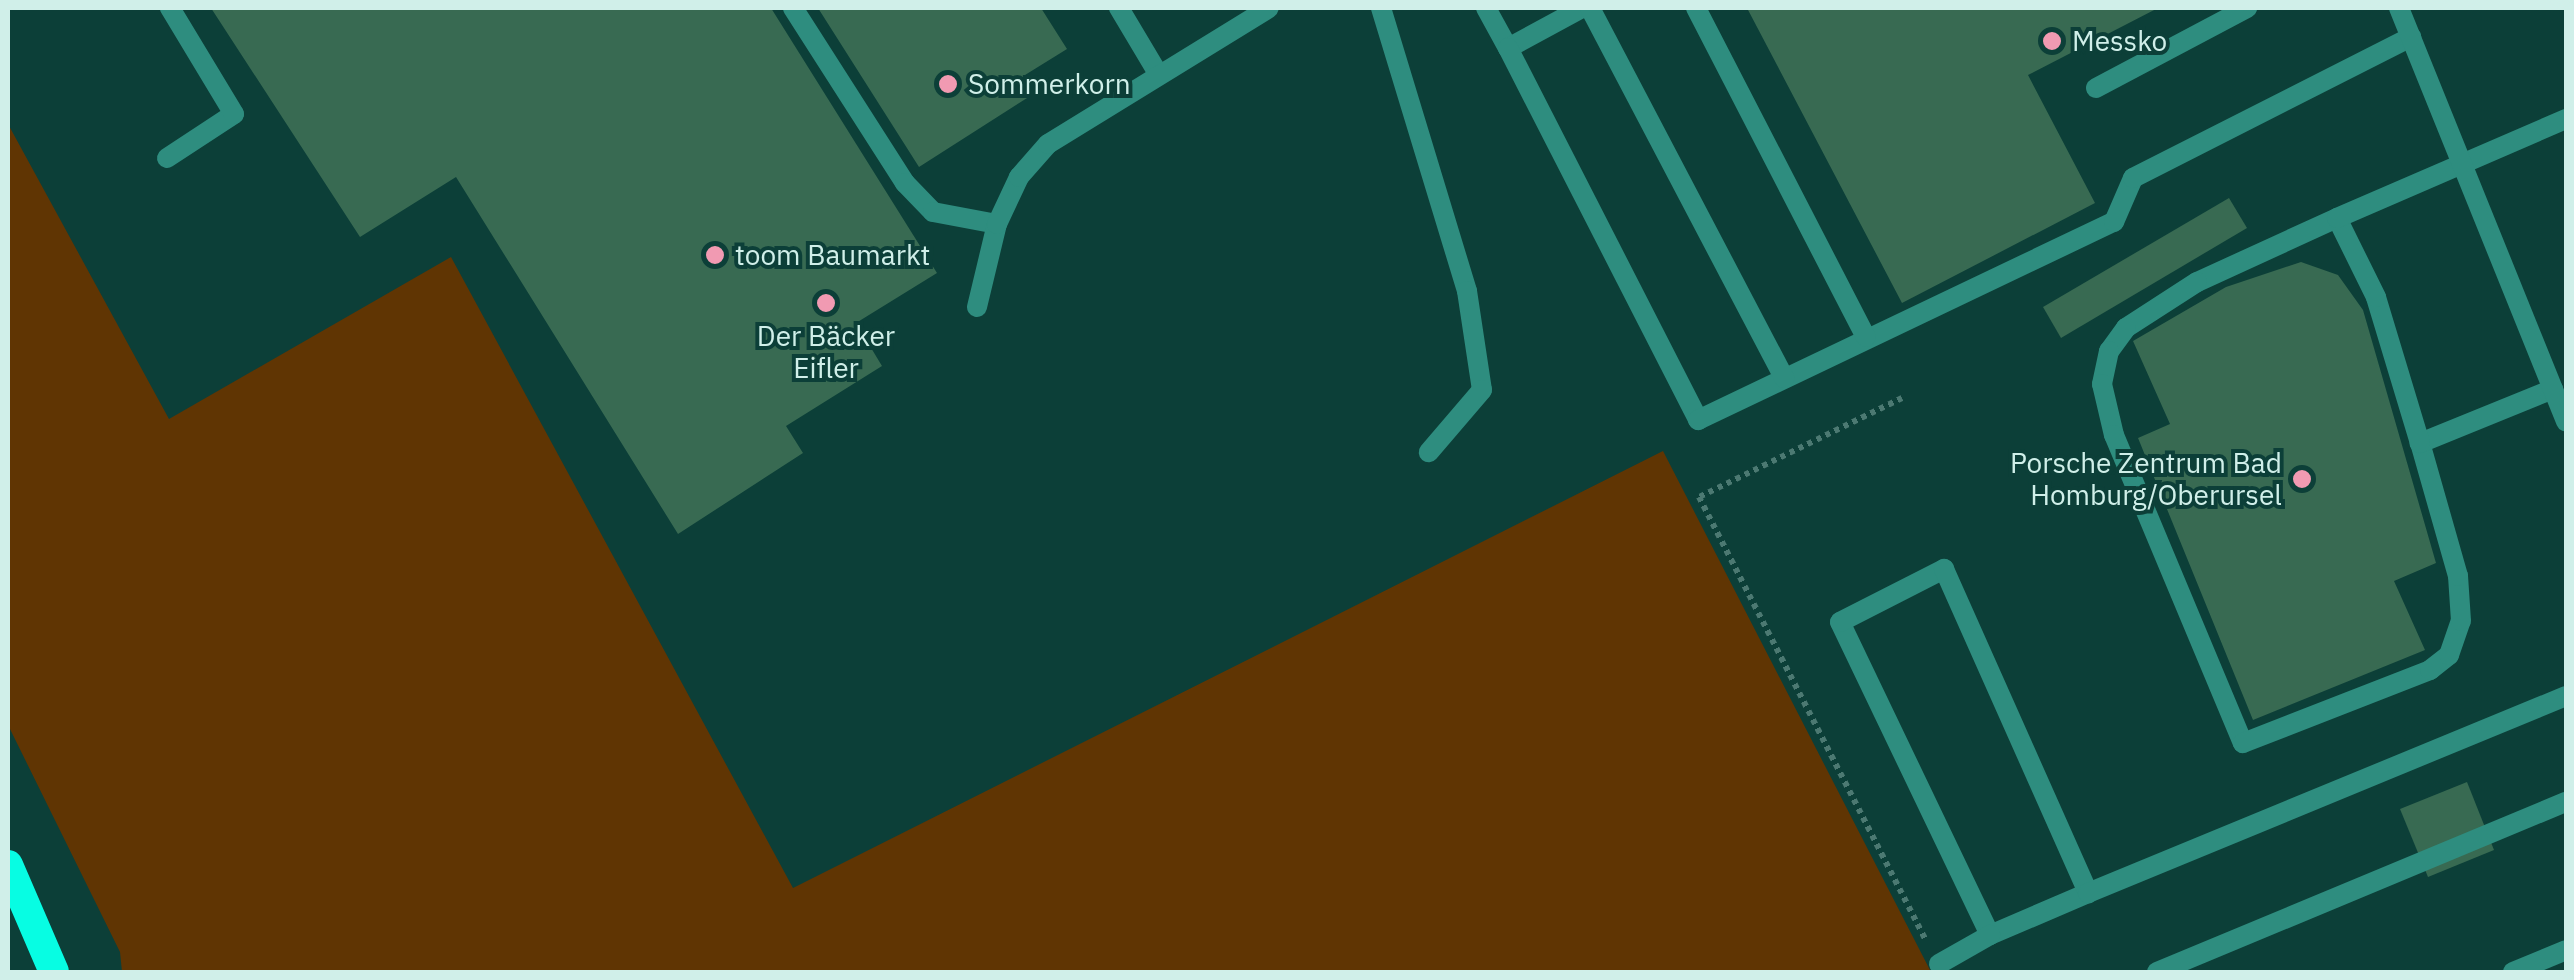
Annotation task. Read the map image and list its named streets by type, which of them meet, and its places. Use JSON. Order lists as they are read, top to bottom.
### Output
{
  "places": [
    "Messko",
    "Sommerkorn",
    "toom Baumarkt",
    "Der Bäcker Eifler",
    "Porsche Zentrum Bad Homburg/Oberursel"
  ]
}
